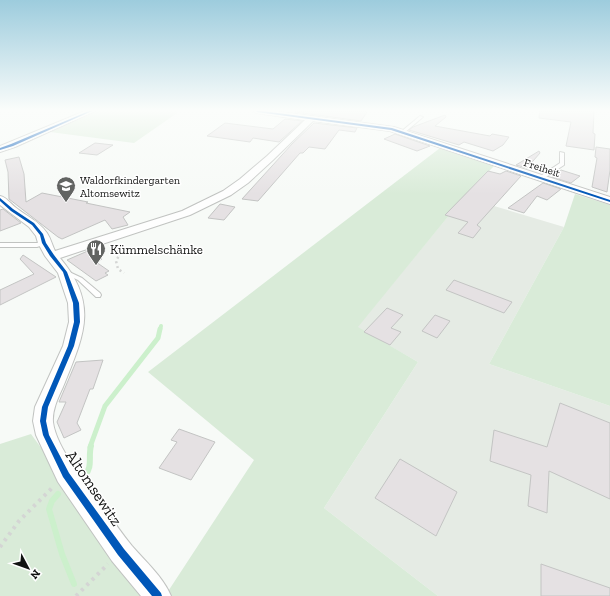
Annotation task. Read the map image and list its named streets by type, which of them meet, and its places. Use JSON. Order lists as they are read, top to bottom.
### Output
{
  "streets": {
    "street": ["Freiheit", "Altomsewitz"]
  },
  "places": {
    "school or university": ["Waldorfkindergarten Altomsewitz"],
    "restaurant": ["Kümmelschänke"]
  },
  "north": "bottom right"
}
